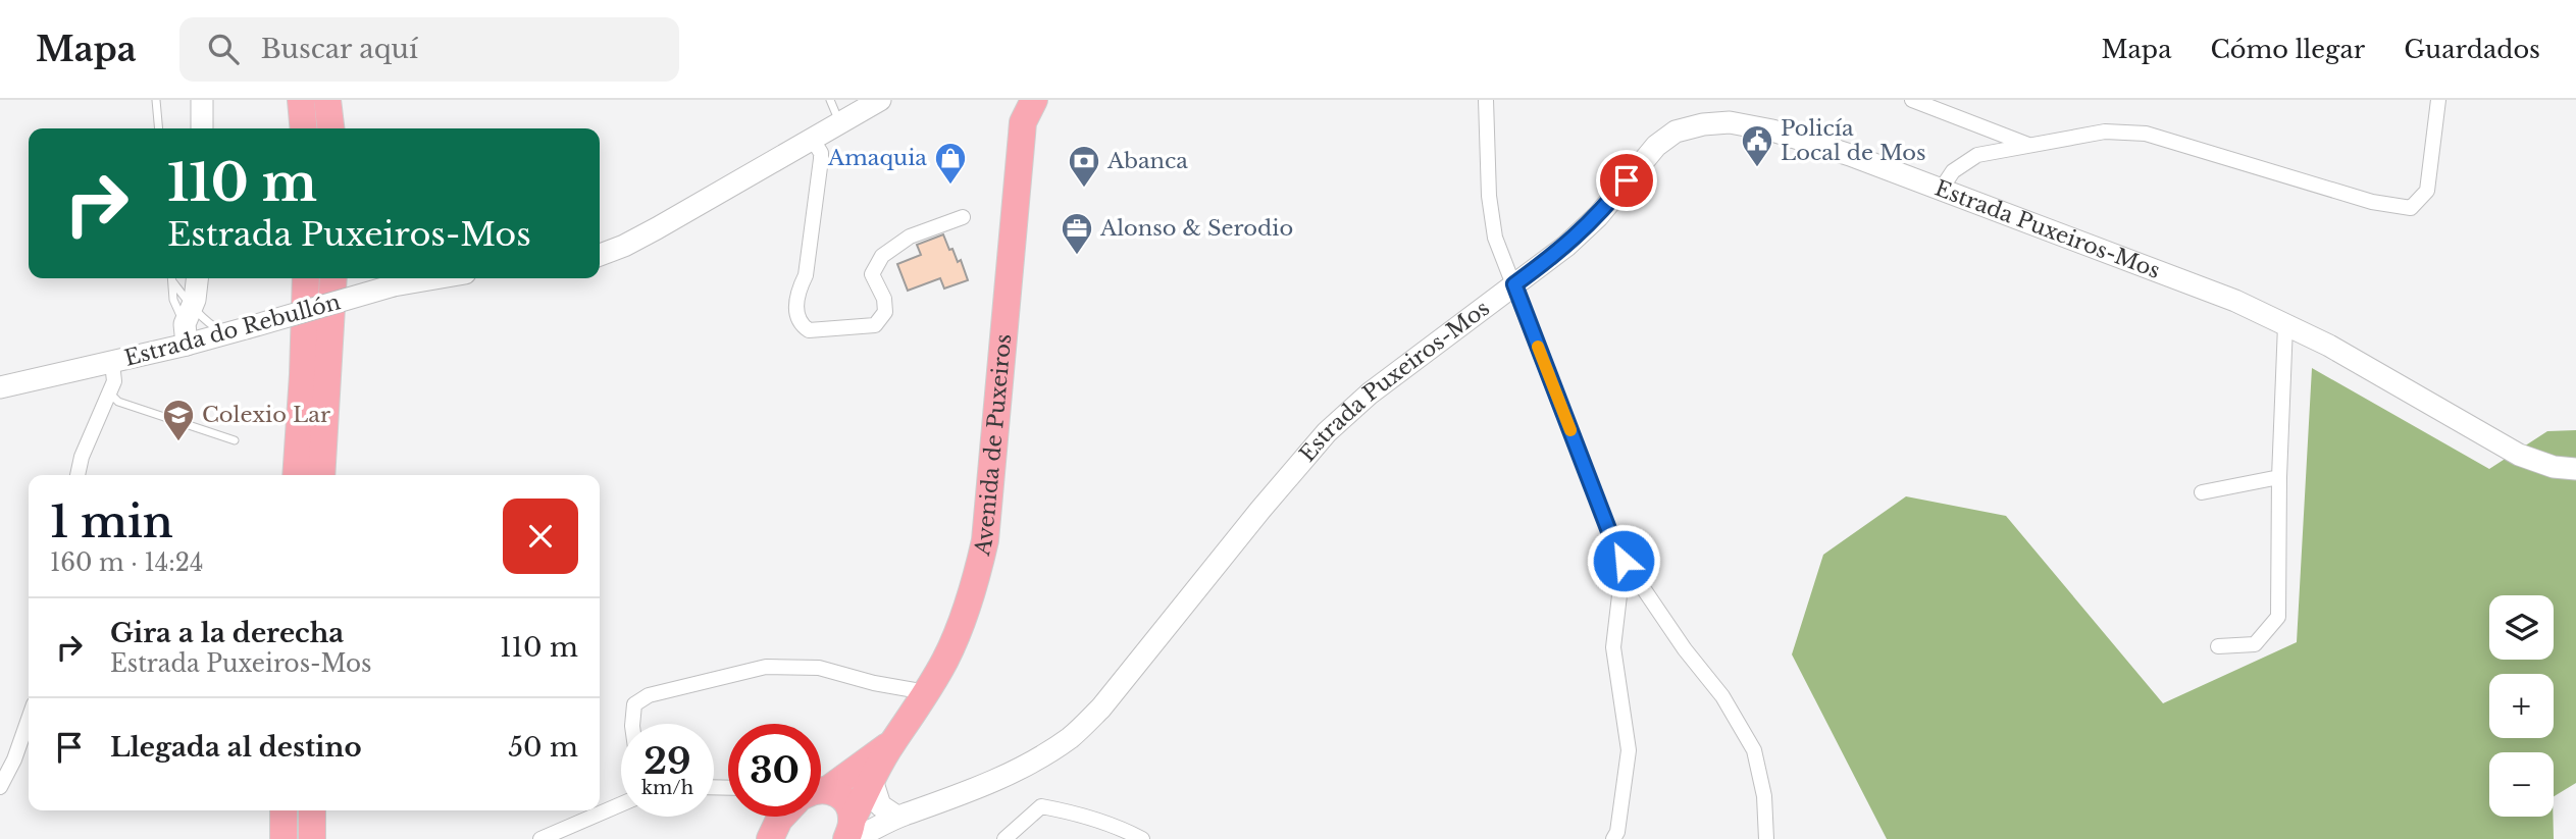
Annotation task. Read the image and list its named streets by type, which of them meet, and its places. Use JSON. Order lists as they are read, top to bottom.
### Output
{
  "streets": {
    "highway": ["Avenida de Puxeiros"],
    "street": ["Estrada Puxeiros-Mos", "Estrada do Rebullón"]
  },
  "places": {
    "public building": ["Policía Local de Mos"],
    "shop": ["Amaquia"],
    "bank": ["Abanca"],
    "office": ["Alonso & Serodio"],
    "school or university": ["Colexio Lar"]
  },
  "page": {
    "header": "Mapa",
    "search": "Buscar aquí",
    "nav": ["Mapa", "Cómo llegar", "Guardados"],
    "turn": ["110 m", "Estrada Puxeiros-Mos"],
    "heading": ["1 min", "160 m · 14:24"],
    "map_buttons": ["+", "−"],
    "list": [
      {
        "name": "Gira a la derecha",
        "note": "Estrada Puxeiros-Mos",
        "value": "110 m"
      },
      {
        "name": "Llegada al destino",
        "value": "50 m"
      }
    ],
    "speed": "29 km/h",
    "limit": "30"
  }
}
